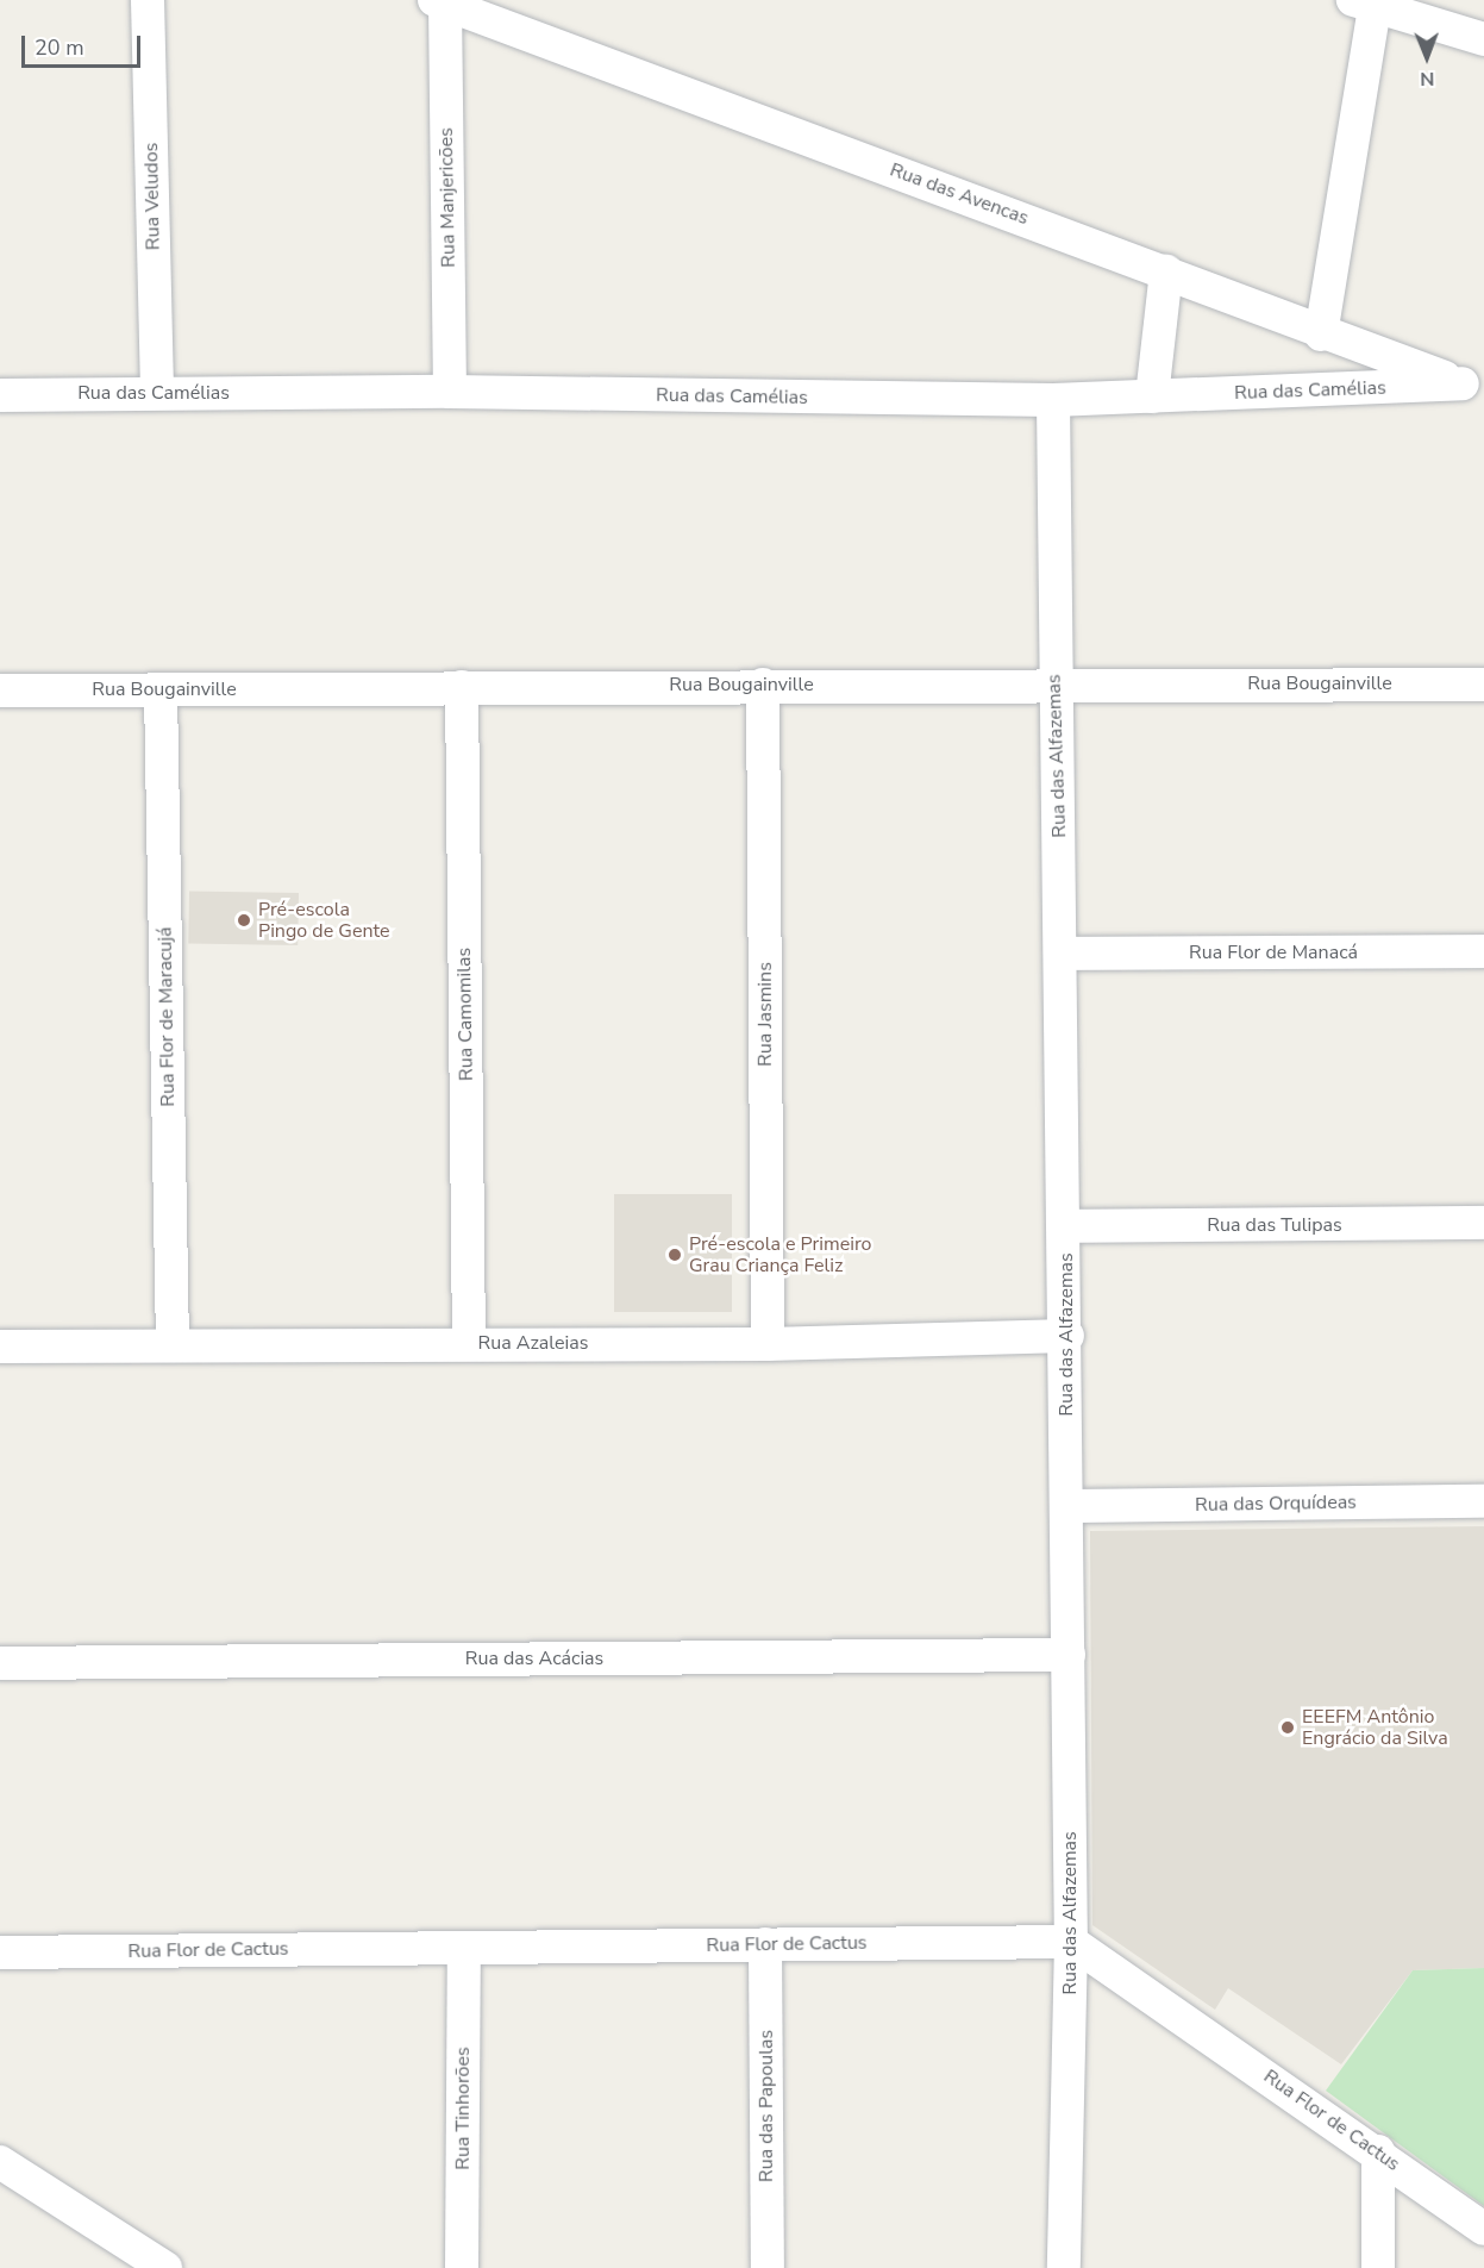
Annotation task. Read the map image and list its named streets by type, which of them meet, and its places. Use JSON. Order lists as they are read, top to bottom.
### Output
{
  "streets": {
    "street": [
      "Rua das Avencas",
      "Rua Veludos",
      "Rua Manjericões",
      "Rua das Camélias",
      "Rua Bougainville",
      "Rua das Alfazemas",
      "Rua Flor de Manacá",
      "Rua Camomilas",
      "Rua Jasmins",
      "Rua Flor de Maracujá",
      "Rua das Tulipas",
      "Rua Azaleias",
      "Rua das Orquídeas",
      "Rua das Acácias",
      "Rua Flor de Cactus",
      "Rua das Papoulas",
      "Rua Tinhorões"
    ]
  },
  "crossings": [
    ["Rua das Avencas", "Rua Manjericões"],
    ["Rua das Avencas", "Rua das Camélias"],
    ["Rua Veludos", "Rua das Camélias"],
    ["Rua Manjericões", "Rua das Camélias"],
    ["Rua das Camélias", "Rua das Alfazemas"],
    ["Rua Bougainville", "Rua das Alfazemas"],
    ["Rua Bougainville", "Rua Camomilas"],
    ["Rua Bougainville", "Rua Jasmins"],
    ["Rua Bougainville", "Rua Flor de Maracujá"],
    ["Rua das Alfazemas", "Rua Flor de Manacá"],
    ["Rua das Alfazemas", "Rua das Tulipas"],
    ["Rua das Alfazemas", "Rua Azaleias"],
    ["Rua das Alfazemas", "Rua das Orquídeas"],
    ["Rua das Alfazemas", "Rua das Acácias"],
    ["Rua das Alfazemas", "Rua Flor de Cactus"],
    ["Rua Camomilas", "Rua Azaleias"],
    ["Rua Jasmins", "Rua Azaleias"],
    ["Rua Flor de Maracujá", "Rua Azaleias"],
    ["Rua Flor de Cactus", "Rua das Papoulas"],
    ["Rua Flor de Cactus", "Rua Tinhorões"]
  ],
  "places": ["Pré-escola Pingo de Gente", "Pré-escola e Primeiro Grau Criança Feliz", "EEEFM Antônio Engrácio da Silva"],
  "scale_bar": "20 m",
  "north": "bottom"
}
